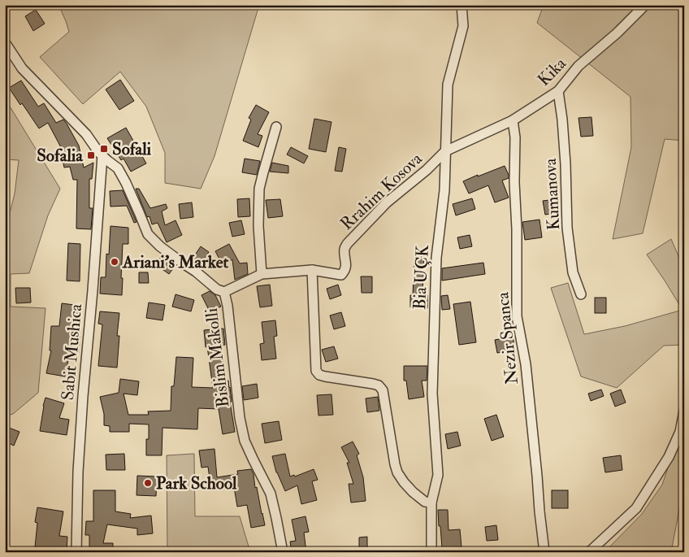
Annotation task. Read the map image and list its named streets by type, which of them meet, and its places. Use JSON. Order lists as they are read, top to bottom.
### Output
{
  "streets": {
    "street": [
      "Kika",
      "Rrahim Kosova",
      "Kumanova",
      "Bia UÇK",
      "Nezir Spanca",
      "Sabit Mushica",
      "Bislim Makolli"
    ]
  },
  "crossings": [
    ["Kika", "Rrahim Kosova"],
    ["Kika", "Kumanova"],
    ["Kika", "Bia UÇK"],
    ["Kika", "Nezir Spanca"],
    ["Rrahim Kosova", "Bia UÇK"],
    ["Rrahim Kosova", "Bislim Makolli"],
    ["Sabit Mushica", "Bislim Makolli"]
  ],
  "places": {
    "transit": ["Sofali", "Sofalia"],
    "other": ["Ariani's Market", "Park School"]
  }
}
